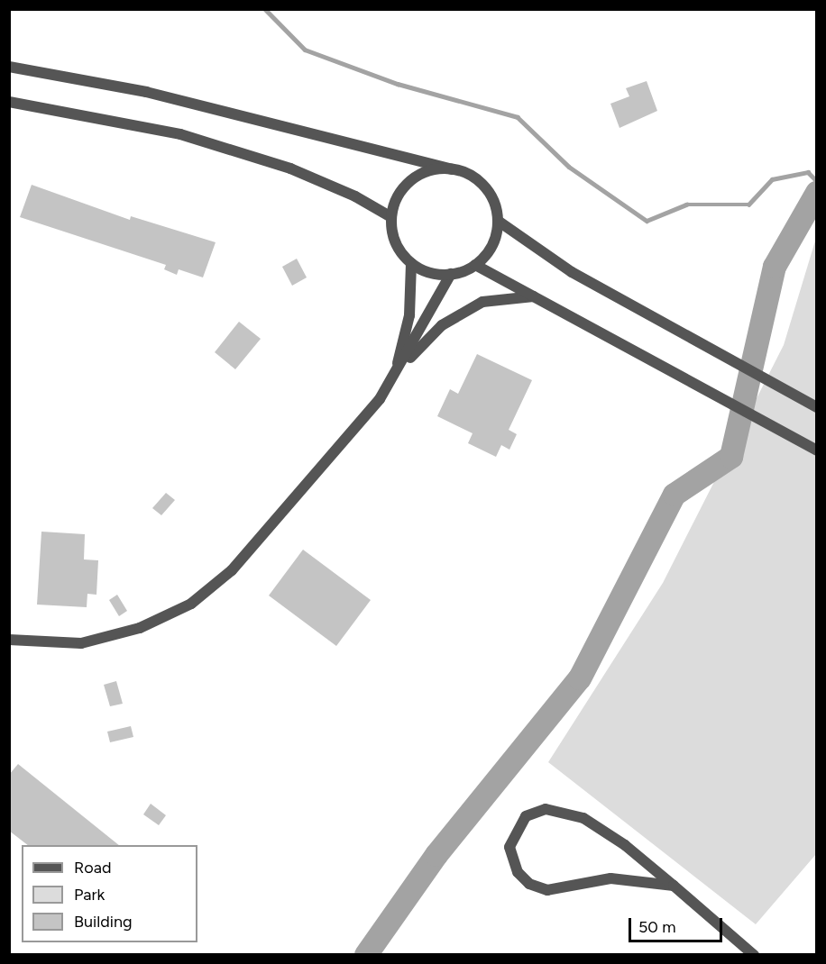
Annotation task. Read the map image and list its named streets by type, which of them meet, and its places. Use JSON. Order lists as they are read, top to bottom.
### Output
{
  "legend": ["Road", "Park", "Building"],
  "scale_bar": "50 m"
}
